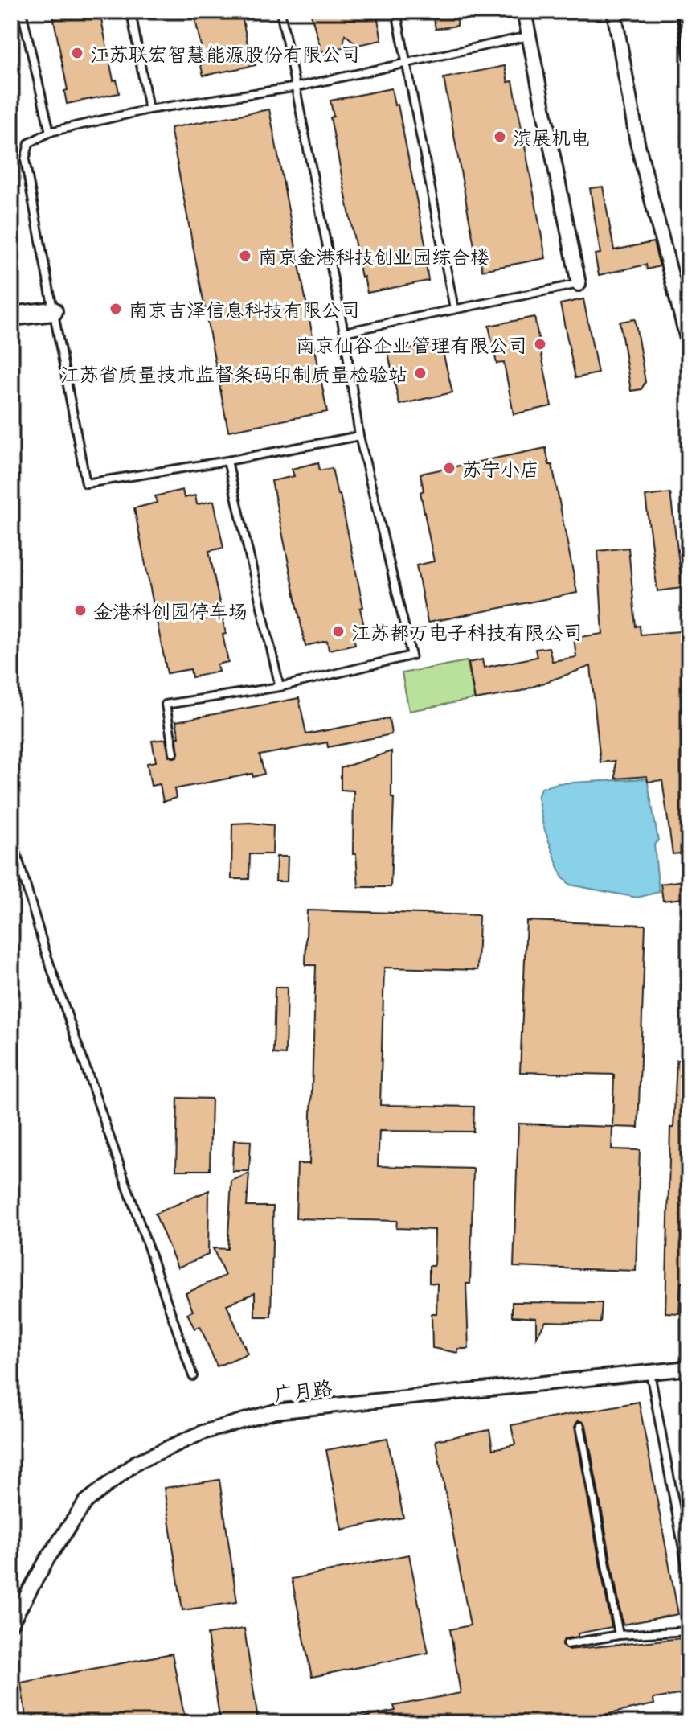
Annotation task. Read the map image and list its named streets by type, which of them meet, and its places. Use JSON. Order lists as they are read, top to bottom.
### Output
{
  "streets": {
    "street": ["广月路"]
  },
  "places": [
    "江苏联宏智慧能源股份有限公司",
    "滨展机电",
    "南京金港科技创业园综合楼",
    "南京吉泽信息科技有限公司",
    "南京仙谷企业管理有限公司",
    "江苏省质量技术监督条码印制质量检验站",
    "苏宁小店",
    "金港科创园停车场",
    "江苏都万电子科技有限公司"
  ]
}
